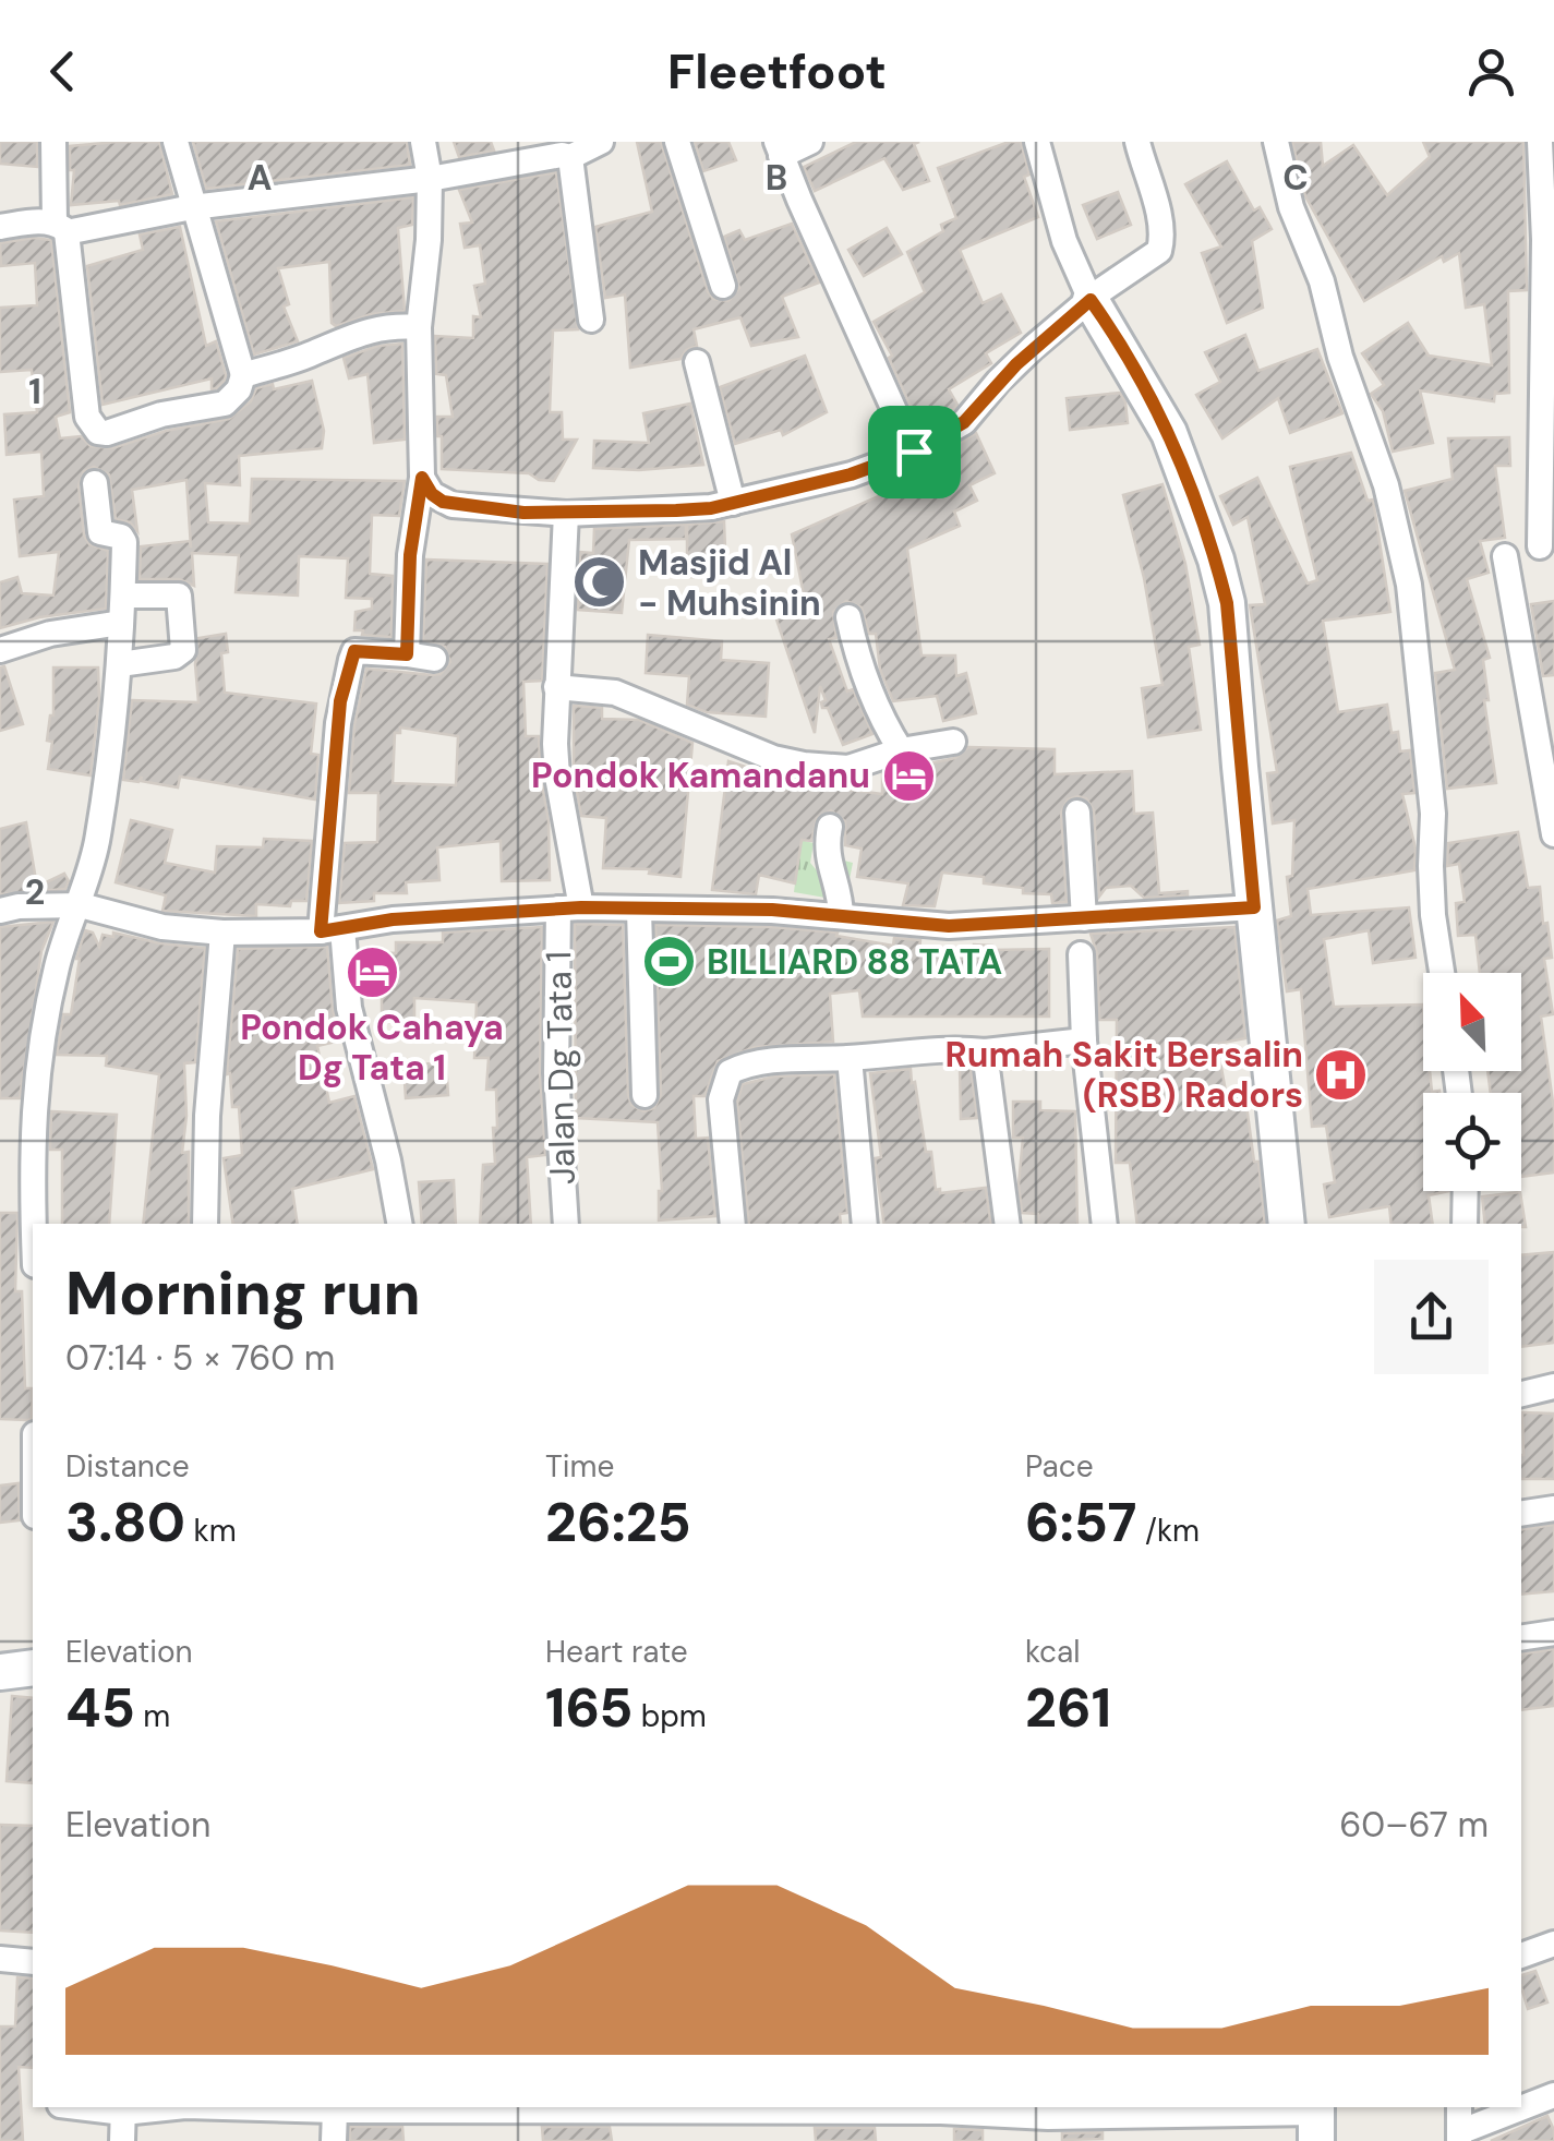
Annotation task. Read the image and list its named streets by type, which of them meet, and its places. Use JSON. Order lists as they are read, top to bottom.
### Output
{
  "streets": {
    "street": ["Jalan Dg Tata 1"]
  },
  "places": {
    "mosque": ["Masjid Al - Muhsinin"],
    "hotel": ["Pondok Kamandanu", "Pondok Cahaya Dg Tata 1"],
    "sports": ["BILLIARD 88 TATA"],
    "hospital": ["Rumah Sakit Bersalin (RSB) Radors"]
  },
  "north": "top left",
  "page": {
    "header": "Fleetfoot",
    "heading": ["Morning run", "07:14 · 5 × 760 m"],
    "stats": [
      ["Distance", "3.80 km"],
      ["Time", "26:25"],
      ["Pace", "6:57 /km"],
      ["Elevation", "45 m"],
      ["Heart rate", "165 bpm"],
      ["kcal", "261"]
    ],
    "chart": ["Elevation", "60–67 m"]
  },
  "grid": {
    "columns": ["A", "B", "C"],
    "rows": ["1", "2"]
  }
}
